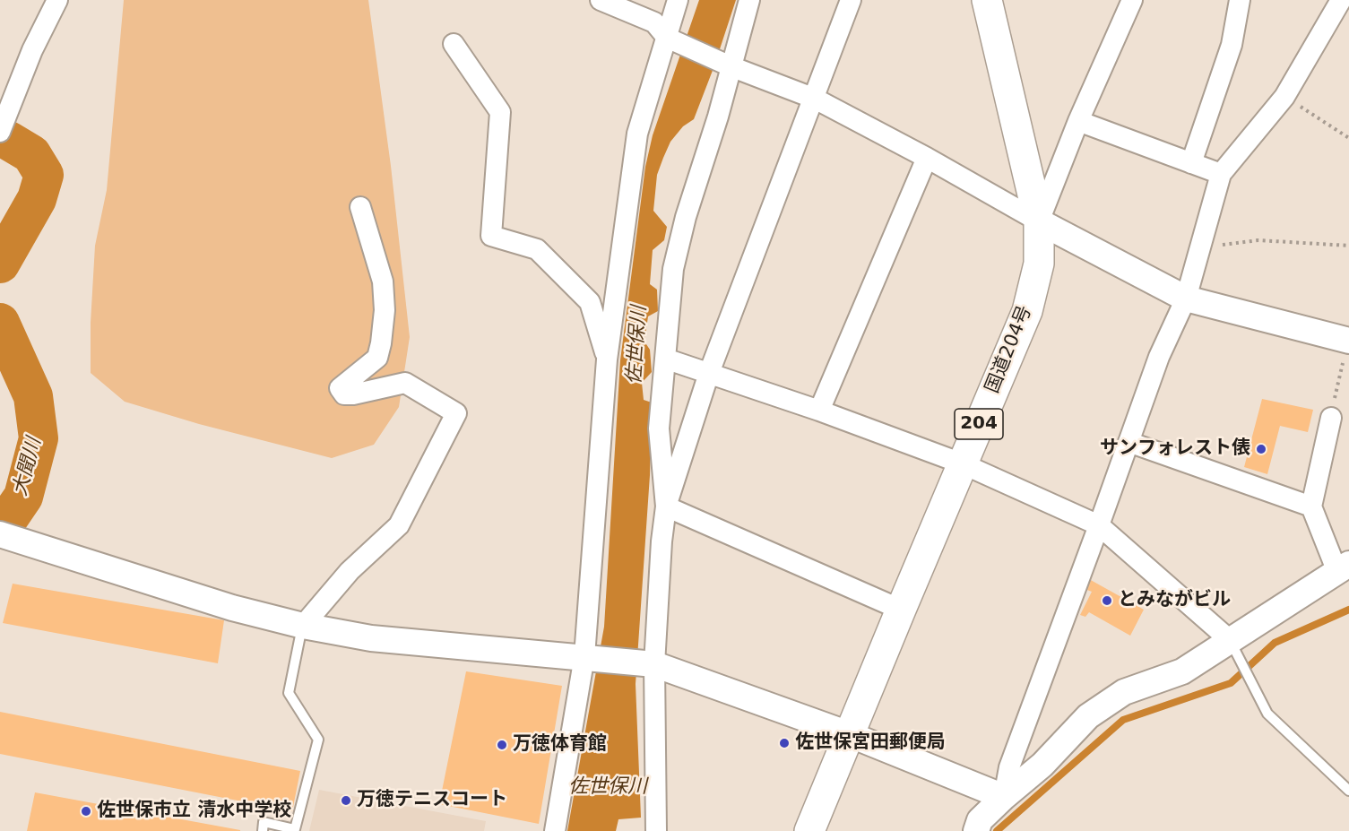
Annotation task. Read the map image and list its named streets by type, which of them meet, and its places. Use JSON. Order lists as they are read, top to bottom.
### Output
{
  "streets": {
    "highway": ["国道204号", "204"]
  },
  "water": ["佐世保川", "大聞川"],
  "places": [
    "サンフォレスト俵",
    "とみながビル",
    "佐世保宮田郵便局",
    "万徳体育館",
    "万徳テニスコート",
    "佐世保市立 清水中学校"
  ]
}
